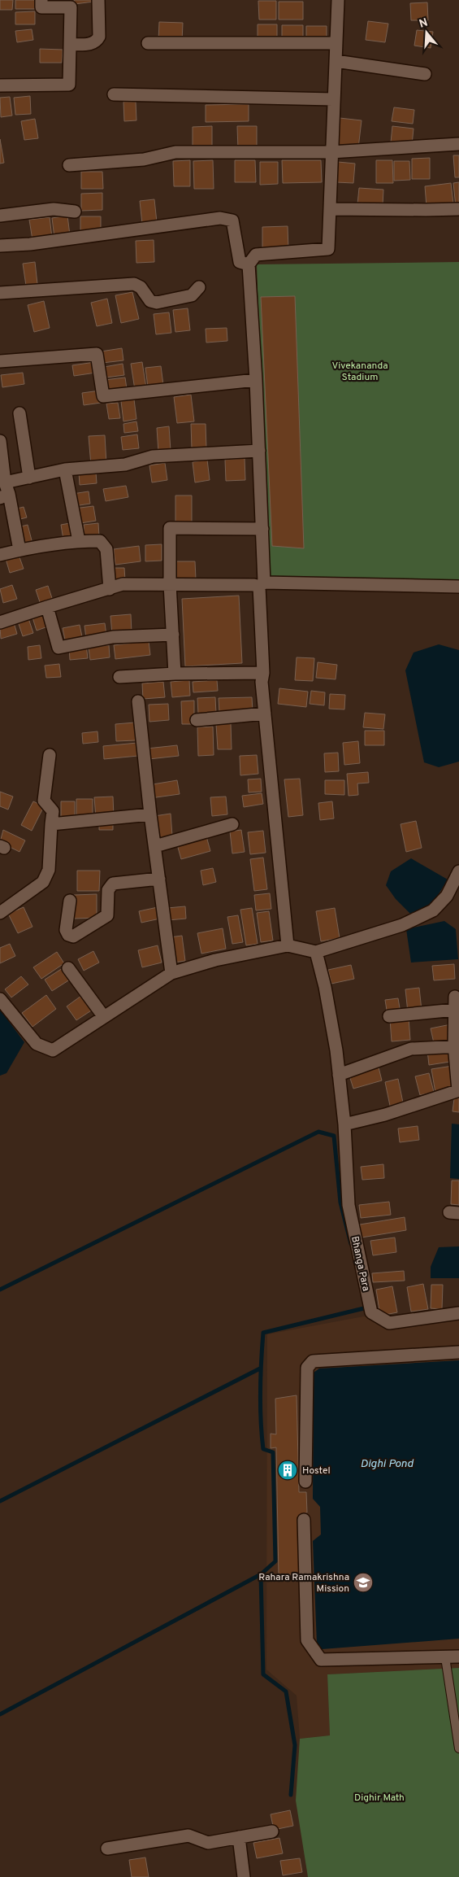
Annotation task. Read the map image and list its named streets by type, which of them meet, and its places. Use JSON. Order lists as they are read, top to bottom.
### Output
{
  "streets": {
    "street": ["Bhanga Para"]
  },
  "water": ["Dighi Pond"],
  "parks": ["Vivekananda Stadium", "Dighir Math"],
  "places": {
    "building": ["Hostel"],
    "school or university": ["Rahara Ramakrishna Mission"]
  },
  "north": "top"
}
